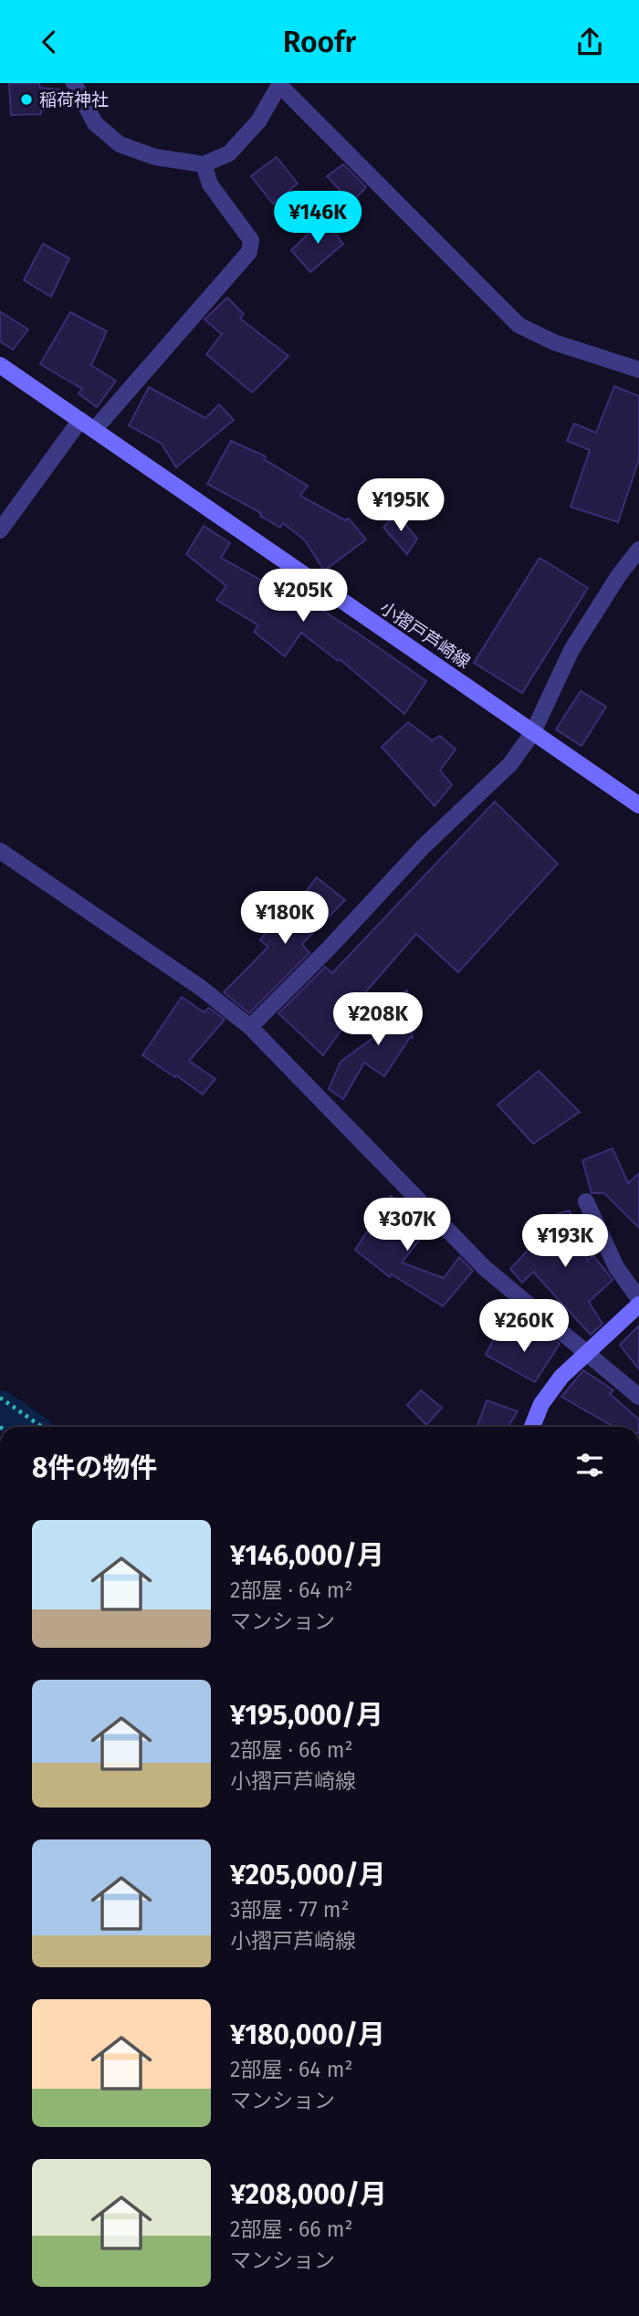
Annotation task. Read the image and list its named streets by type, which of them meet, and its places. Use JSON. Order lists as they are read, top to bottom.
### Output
{
  "streets": {
    "main road": ["小摺戸芦崎線"]
  },
  "places": ["稲荷神社"],
  "page": {
    "header": "Roofr",
    "price": [
      "¥146K",
      "¥195K",
      "¥205K",
      "¥180K",
      "¥208K",
      "¥307K",
      "¥193K",
      "¥260K"
    ],
    "heading": "8件の物件",
    "list": [
      {
        "name": "¥146,000/月",
        "note": "2部屋 · 64 m² · マンション"
      },
      {
        "name": "¥195,000/月",
        "note": "2部屋 · 66 m² · 小摺戸芦崎線"
      },
      {
        "name": "¥205,000/月",
        "note": "3部屋 · 77 m² · 小摺戸芦崎線"
      },
      {
        "name": "¥180,000/月",
        "note": "2部屋 · 64 m² · マンション"
      },
      {
        "name": "¥208,000/月",
        "note": "2部屋 · 66 m² · マンション"
      }
    ]
  }
}
